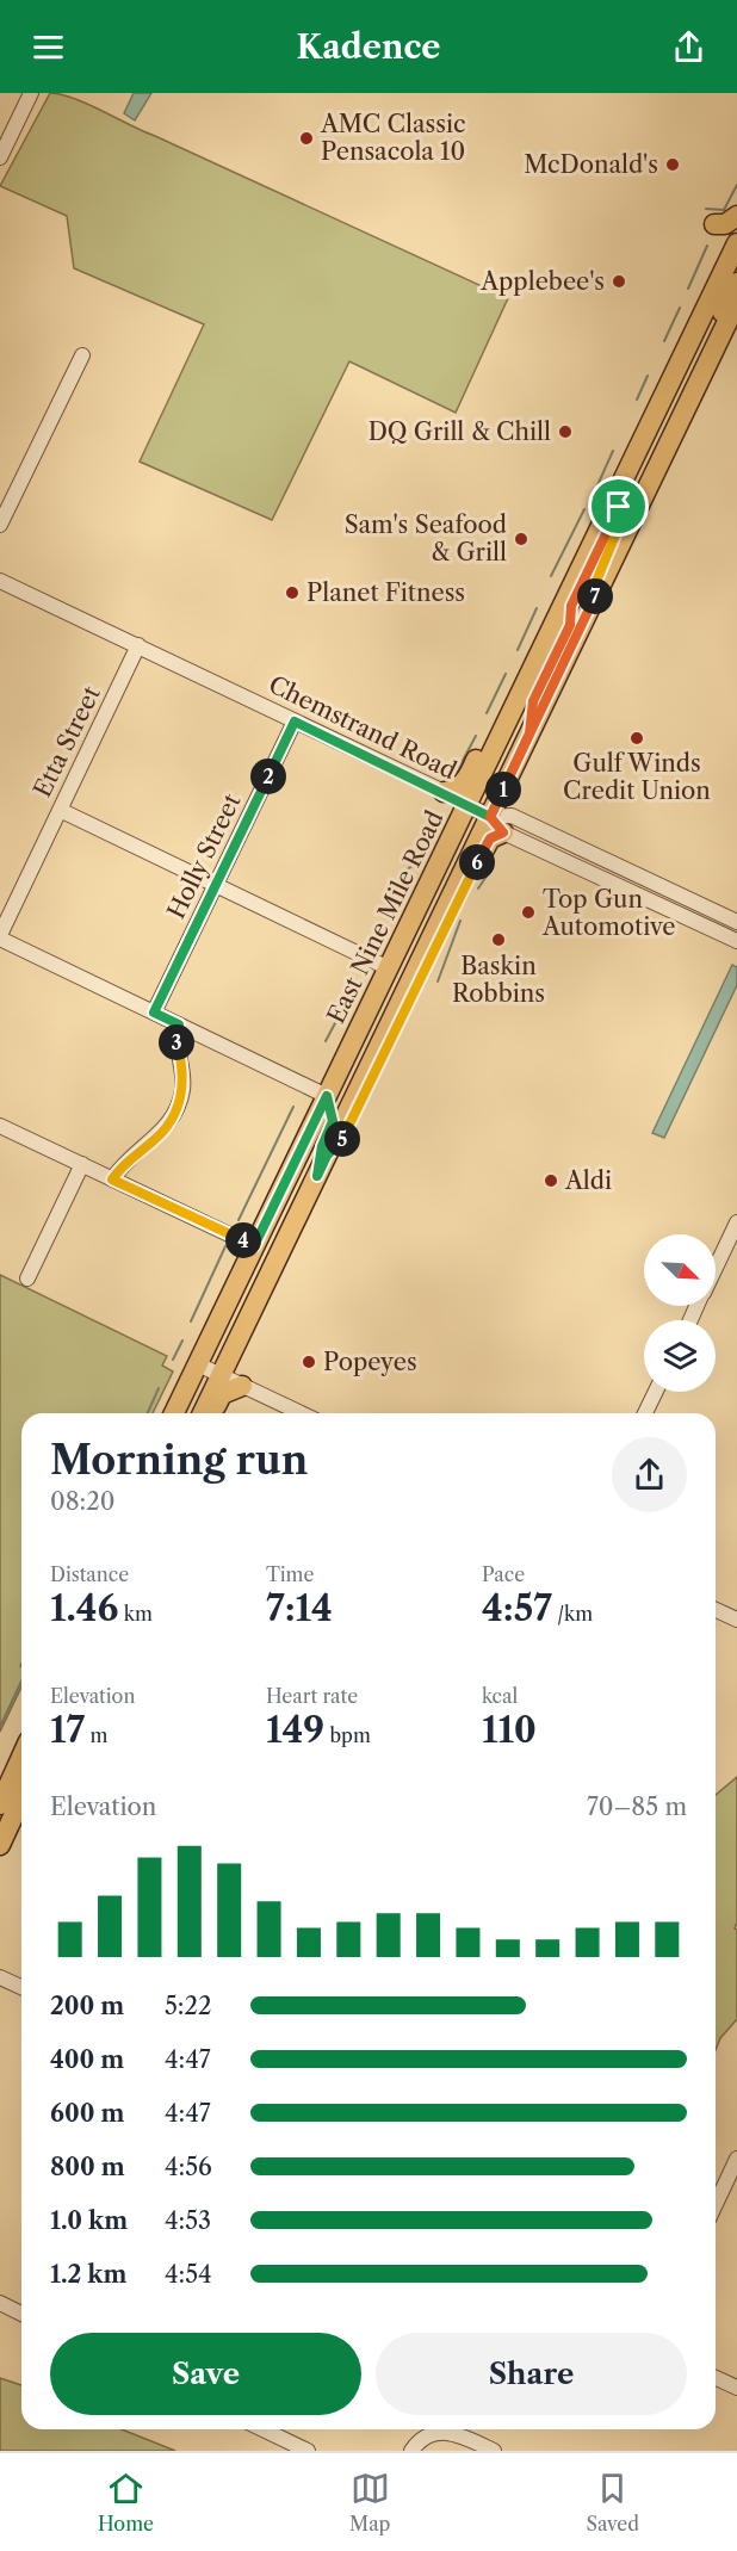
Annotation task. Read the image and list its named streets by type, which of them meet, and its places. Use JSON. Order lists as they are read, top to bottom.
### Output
{
  "streets": {
    "main road": ["East Nine Mile Road"],
    "street": ["Chemstrand Road", "Etta Street", "Holly Street"]
  },
  "crossings": [
    ["Chemstrand Road", "Etta Street"],
    ["Chemstrand Road", "Holly Street"],
    ["Chemstrand Road", "East Nine Mile Road"]
  ],
  "places": [
    "AMC Classic Pensacola 10",
    "McDonald's",
    "Applebee's",
    "DQ Grill & Chill",
    "Sam's Seafood & Grill",
    "Planet Fitness",
    "Gulf Winds Credit Union",
    "Top Gun Automotive",
    "Baskin Robbins",
    "Aldi",
    "Popeyes"
  ],
  "north": "bottom right",
  "page": {
    "header": "Kadence",
    "pins": [
      "7",
      "2",
      "1",
      "6",
      "3",
      "5",
      "4"
    ],
    "heading": ["Morning run", "08:20"],
    "stats": [
      ["Distance", "1.46 km"],
      ["Time", "7:14"],
      ["Pace", "4:57 /km"],
      ["Elevation", "17 m"],
      ["Heart rate", "149 bpm"],
      ["kcal", "110"]
    ],
    "chart": ["Elevation", "70–85 m"],
    "list": [
      {
        "name": "200 m",
        "note": "5:22"
      },
      {
        "name": "400 m",
        "note": "4:47"
      },
      {
        "name": "600 m",
        "note": "4:47"
      },
      {
        "name": "800 m",
        "note": "4:56"
      },
      {
        "name": "1.0 km",
        "note": "4:53"
      },
      {
        "name": "1.2 km",
        "note": "4:54"
      }
    ],
    "buttons": ["Save", "Share"],
    "tabs": ["Home", "Map", "Saved"]
  }
}
